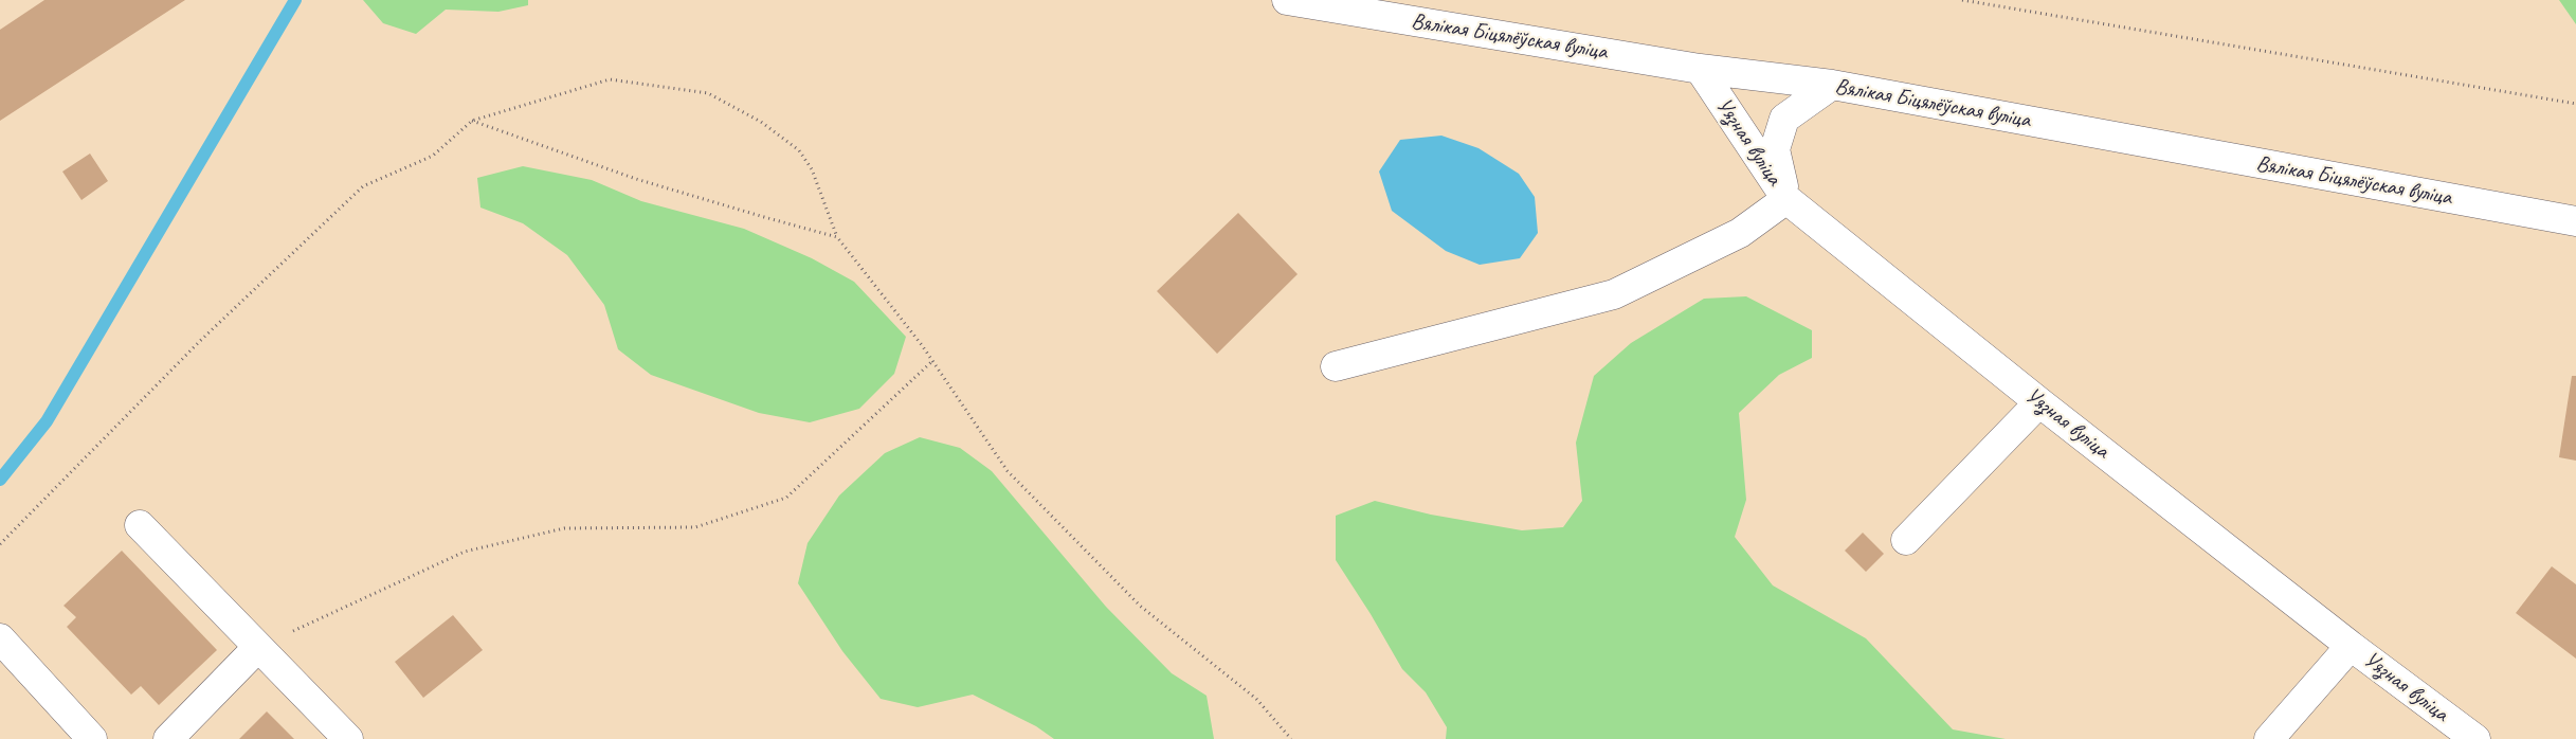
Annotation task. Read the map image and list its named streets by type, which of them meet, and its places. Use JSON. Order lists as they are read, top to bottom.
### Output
{
  "streets": {
    "street": ["Вялікая Біцялёўская вуліца", "Уязная вуліца"]
  },
  "crossings": [
    ["Вялікая Біцялёўская вуліца", "Уязная вуліца"]
  ]
}
